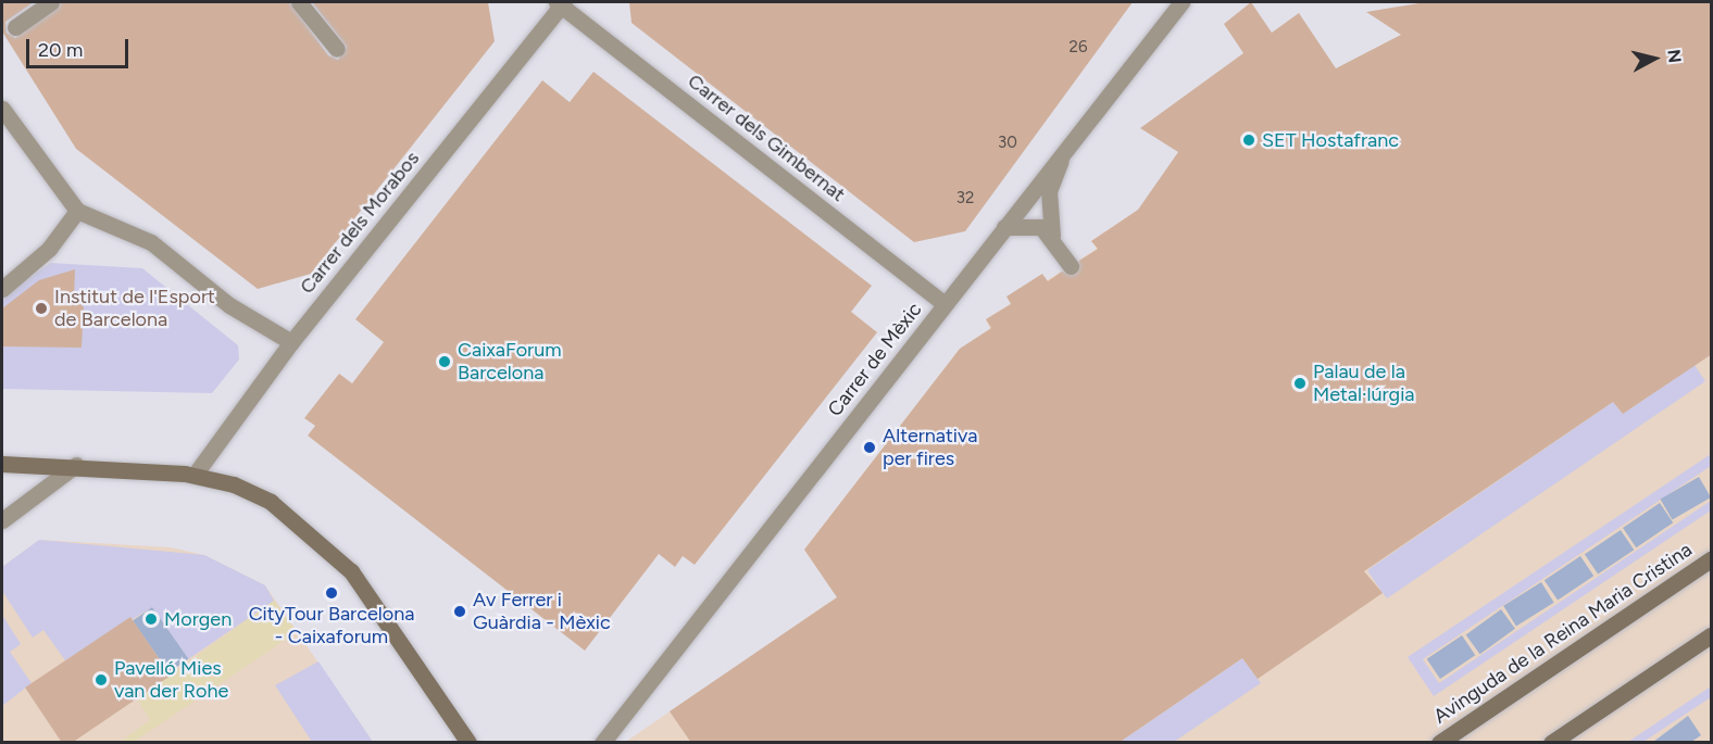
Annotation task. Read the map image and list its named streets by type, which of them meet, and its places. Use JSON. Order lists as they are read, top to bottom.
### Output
{
  "streets": {
    "street": [
      "Carrer dels Gimbernat",
      "Carrer dels Morabos",
      "Carrer de Mèxic",
      "Avinguda de la Reina Maria Cristina"
    ]
  },
  "crossings": [
    ["Carrer dels Gimbernat", "Carrer dels Morabos"],
    ["Carrer dels Gimbernat", "Carrer de Mèxic"]
  ],
  "places": [
    "SET Hostafranc",
    "Institut de l'Esport de Barcelona",
    "CaixaForum Barcelona",
    "Palau de la Metal·lúrgia",
    "Alternativa per fires",
    "CityTour Barcelona - Caixaforum",
    "Av Ferrer i Guàrdia - Mèxic",
    "Morgen",
    "Pavelló Mies van der Rohe"
  ],
  "house_numbers": ["26", "30", "32"],
  "scale_bar": "20 m",
  "north": "right"
}
